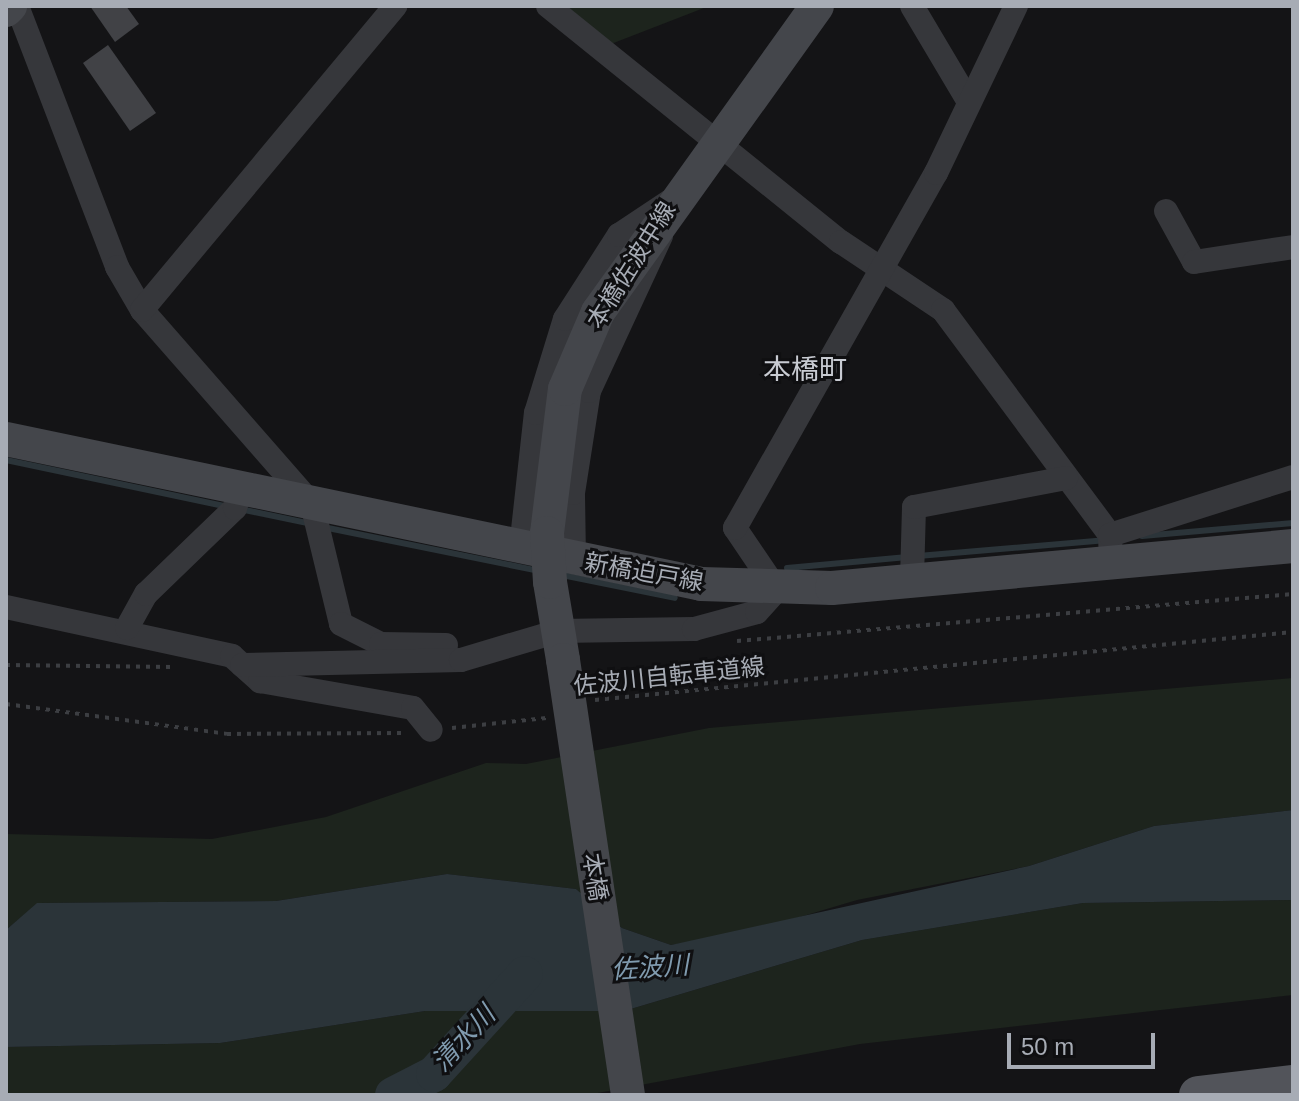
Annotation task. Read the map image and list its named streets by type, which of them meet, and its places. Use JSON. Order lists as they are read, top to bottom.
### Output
{
  "streets": {
    "street": ["本橋佐波中線", "新橋迫戸線", "本橋"],
    "path": ["佐波川自転車道線"]
  },
  "crossings": [
    ["本橋佐波中線", "新橋迫戸線"],
    ["本橋佐波中線", "本橋"]
  ],
  "districts": ["本橋町"],
  "water": ["佐波川", "清水川"],
  "scale_bar": "50 m"
}
